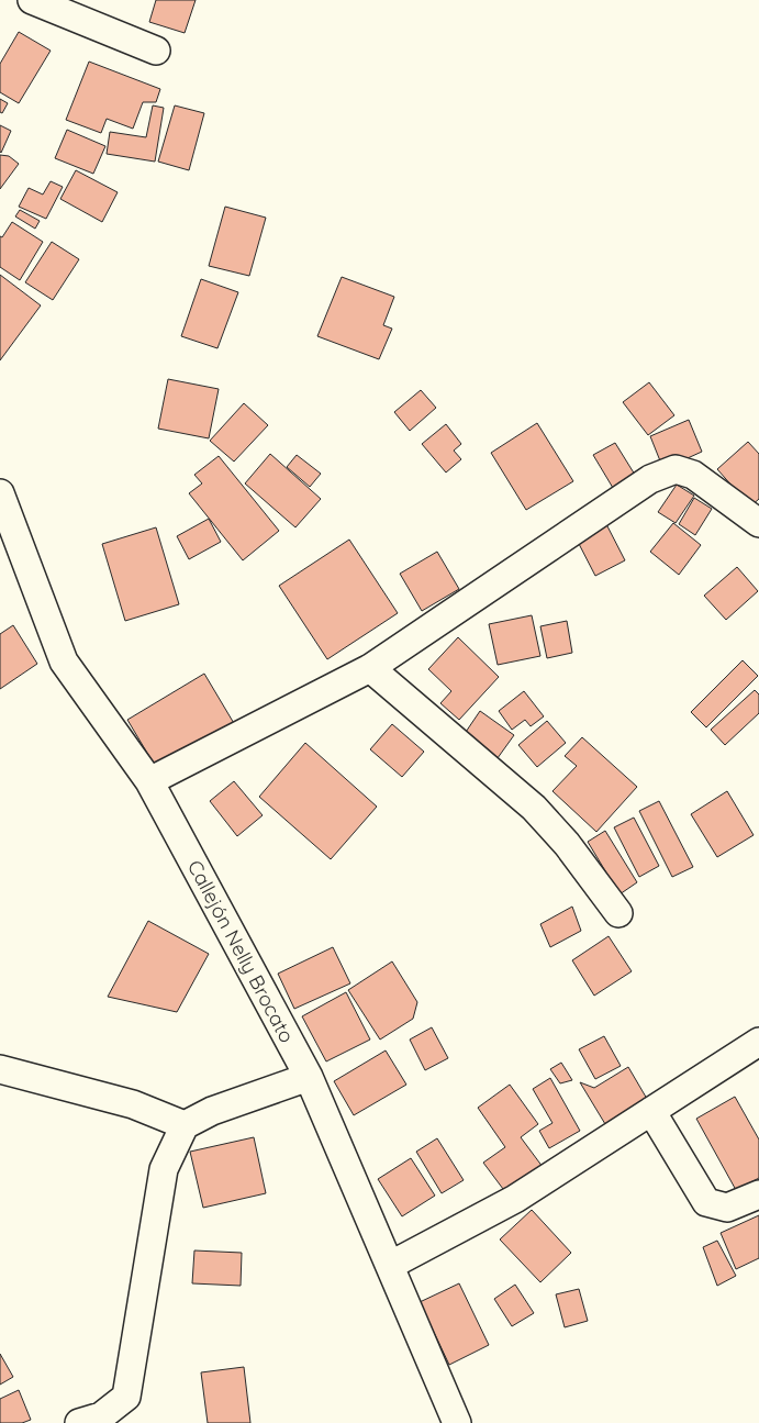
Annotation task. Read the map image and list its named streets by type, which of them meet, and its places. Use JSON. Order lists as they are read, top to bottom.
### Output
{
  "streets": {
    "street": ["Callejón Nelly Brocato"]
  }
}
